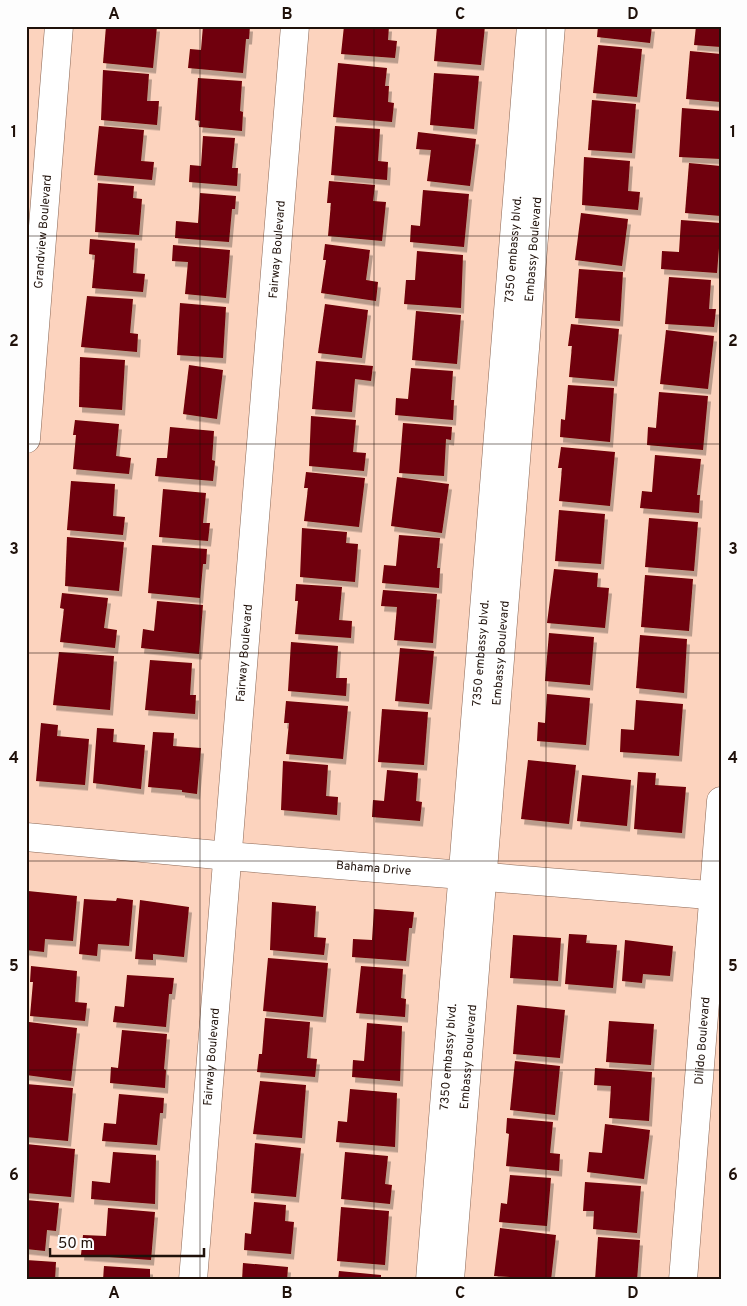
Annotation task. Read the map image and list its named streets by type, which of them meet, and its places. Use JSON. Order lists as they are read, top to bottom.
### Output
{
  "streets": {
    "street": [
      "Grandview Boulevard",
      "Fairway Boulevard",
      "7350 embassy blvd.",
      "Embassy Boulevard",
      "Bahama Drive",
      "Dilido Boulevard"
    ]
  },
  "crossings": [
    ["Fairway Boulevard", "Bahama Drive"],
    ["7350 embassy blvd.", "Embassy Boulevard"],
    ["7350 embassy blvd.", "Bahama Drive"],
    ["Embassy Boulevard", "Bahama Drive"],
    ["Bahama Drive", "Dilido Boulevard"]
  ],
  "scale_bar": "50 m",
  "grid": {
    "columns": [
      "A",
      "B",
      "C",
      "D"
    ],
    "rows": [
      "1",
      "2",
      "3",
      "4",
      "5",
      "6"
    ]
  }
}
